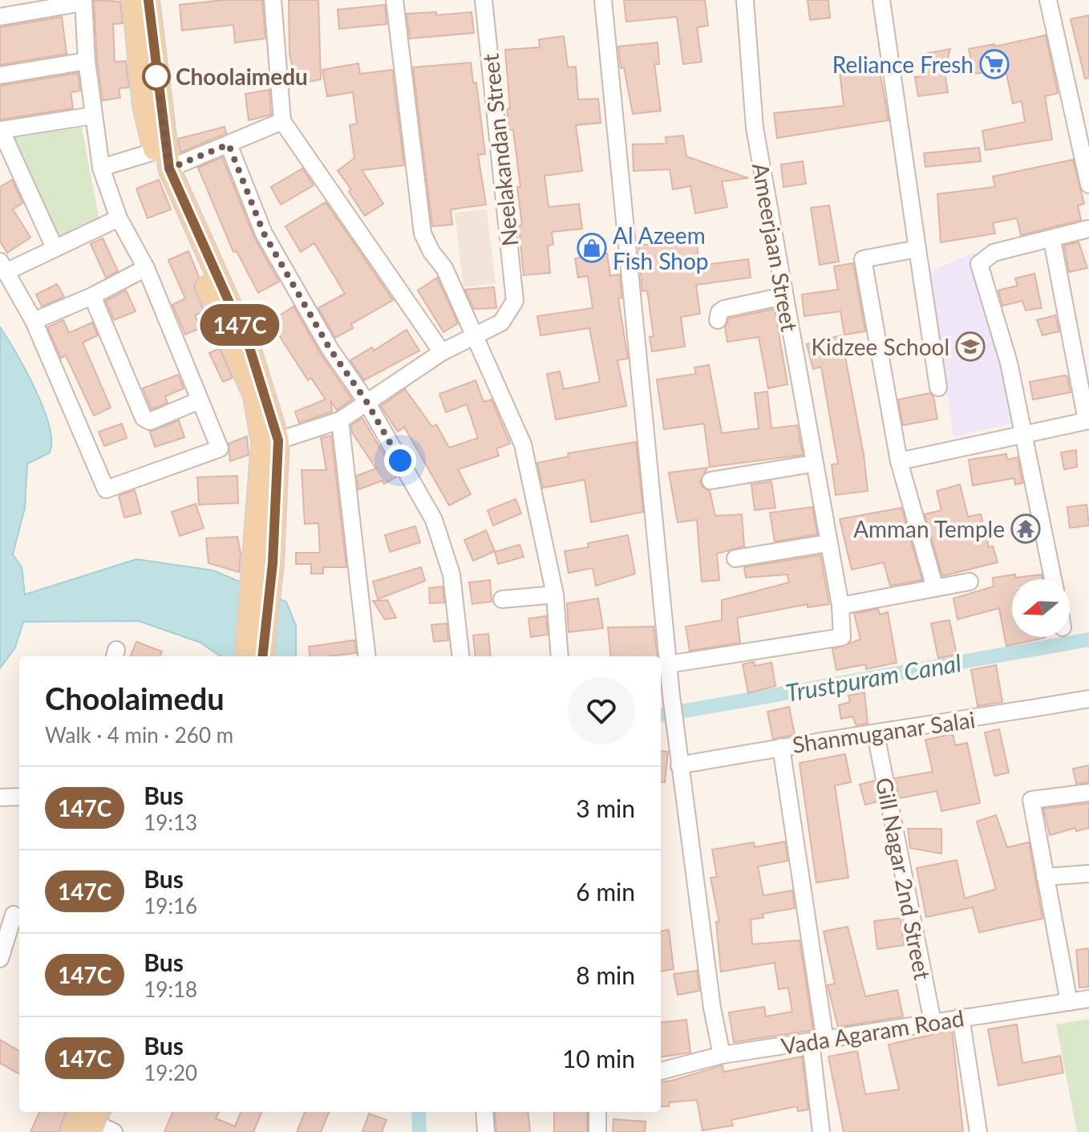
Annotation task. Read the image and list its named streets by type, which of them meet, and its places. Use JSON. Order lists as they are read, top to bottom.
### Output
{
  "streets": {
    "street": [
      "Neelakandan Street",
      "Ameerjaan Street",
      "Shanmuganar Salai",
      "Gill Nagar 2nd Street",
      "Vada Agaram Road"
    ]
  },
  "crossings": [
    ["Shanmuganar Salai", "Gill Nagar 2nd Street"],
    ["Gill Nagar 2nd Street", "Vada Agaram Road"]
  ],
  "water": ["Trustpuram Canal"],
  "places": {
    "supermarket": ["Reliance Fresh"],
    "other": ["Choolaimedu"],
    "shop": ["Al Azeem Fish Shop"],
    "school or university": ["Kidzee School"],
    "temple": ["Amman Temple"]
  },
  "lines": ["bus line 147C"],
  "north": "left",
  "page": {
    "on_map": "147C",
    "heading": ["Choolaimedu", "Walk · 4 min · 260 m"],
    "list": [
      {
        "mark": "147C",
        "name": "Bus",
        "note": "19:13",
        "value": "3 min"
      },
      {
        "mark": "147C",
        "name": "Bus",
        "note": "19:16",
        "value": "6 min"
      },
      {
        "mark": "147C",
        "name": "Bus",
        "note": "19:18",
        "value": "8 min"
      },
      {
        "mark": "147C",
        "name": "Bus",
        "note": "19:20",
        "value": "10 min"
      }
    ]
  }
}
